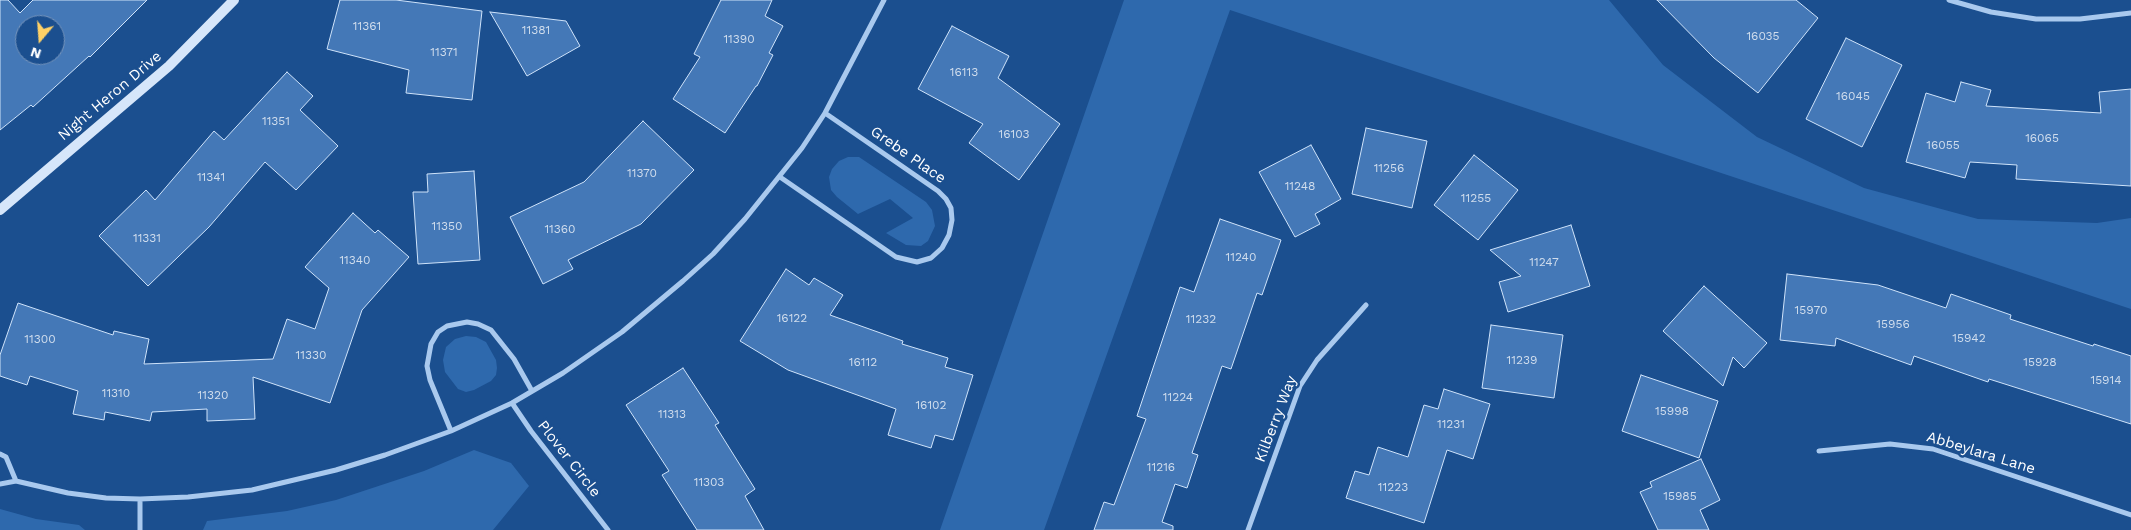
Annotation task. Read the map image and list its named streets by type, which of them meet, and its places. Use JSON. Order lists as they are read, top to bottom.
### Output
{
  "streets": {
    "street": [
      "Night Heron Drive",
      "Grebe Place",
      "Kilberry Way",
      "Abbeylara Lane",
      "Plover Circle"
    ]
  },
  "house_numbers": [
    "11361",
    "11381",
    "16035",
    "11390",
    "11371",
    "16113",
    "16045",
    "11351",
    "16103",
    "16065",
    "16055",
    "11256",
    "11370",
    "11341",
    "11248",
    "11255",
    "11350",
    "11360",
    "11331",
    "11240",
    "11340",
    "11247",
    "15970",
    "16122",
    "11232",
    "15956",
    "15942",
    "11300",
    "11330",
    "11239",
    "16112",
    "15928",
    "15914",
    "11310",
    "11320",
    "11224",
    "16102",
    "15998",
    "11313",
    "11231",
    "11216",
    "11303",
    "11223",
    "15985"
  ],
  "north": "bottom"
}
